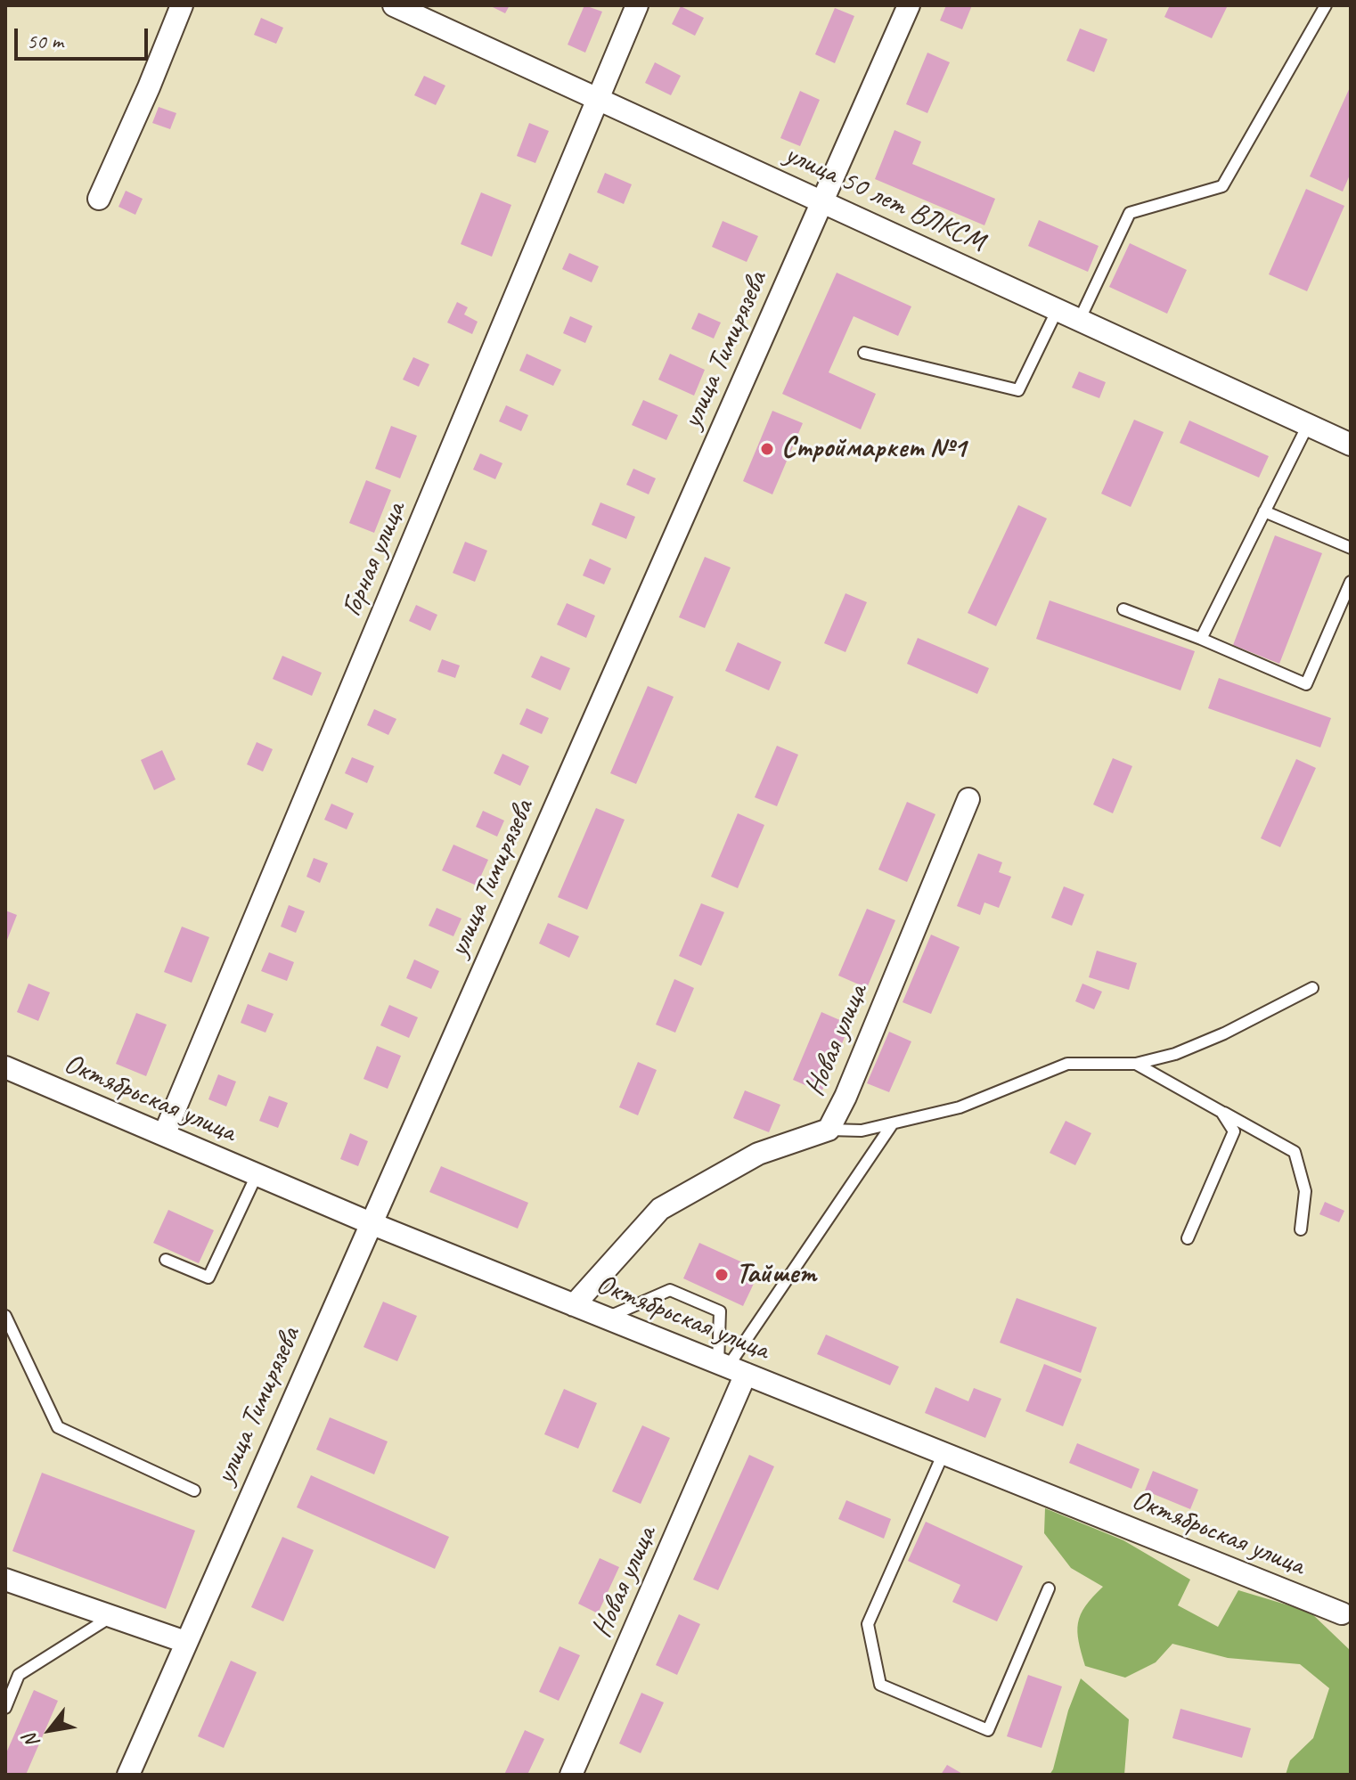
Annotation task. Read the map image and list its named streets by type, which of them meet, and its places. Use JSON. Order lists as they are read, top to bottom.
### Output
{
  "streets": {
    "street": [
      "улица 50 лет ВЛКСМ",
      "улица Тимирязева",
      "Горная улица",
      "Новая улица",
      "Октябрьская улица"
    ]
  },
  "crossings": [
    ["улица 50 лет ВЛКСМ", "улица Тимирязева"],
    ["улица 50 лет ВЛКСМ", "Горная улица"],
    ["улица Тимирязева", "Октябрьская улица"],
    ["Горная улица", "Октябрьская улица"],
    ["Новая улица", "Октябрьская улица"]
  ],
  "places": ["Строймаркет №1", "Тайшет"],
  "scale_bar": "50 m",
  "north": "bottom left"
}
